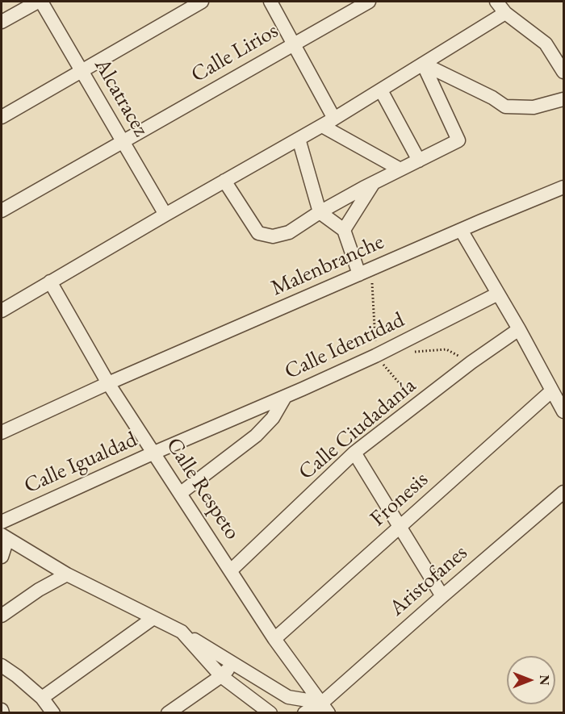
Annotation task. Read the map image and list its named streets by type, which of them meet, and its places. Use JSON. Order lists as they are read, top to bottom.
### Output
{
  "streets": {
    "street": [
      "Calle Lirios",
      "Alcatracez",
      "Malenbranche",
      "Calle Identidad",
      "Calle Ciudadanía",
      "Calle Igualdad",
      "Calle Respeto",
      "Fronesis",
      "Aristofanes"
    ]
  },
  "crossings": [
    ["Calle Lirios", "Alcatracez"],
    ["Malenbranche", "Calle Respeto"],
    ["Calle Identidad", "Calle Igualdad"],
    ["Calle Identidad", "Calle Respeto"],
    ["Calle Ciudadanía", "Calle Respeto"],
    ["Calle Igualdad", "Calle Respeto"],
    ["Calle Respeto", "Fronesis"],
    ["Calle Respeto", "Aristofanes"]
  ],
  "north": "right"
}
